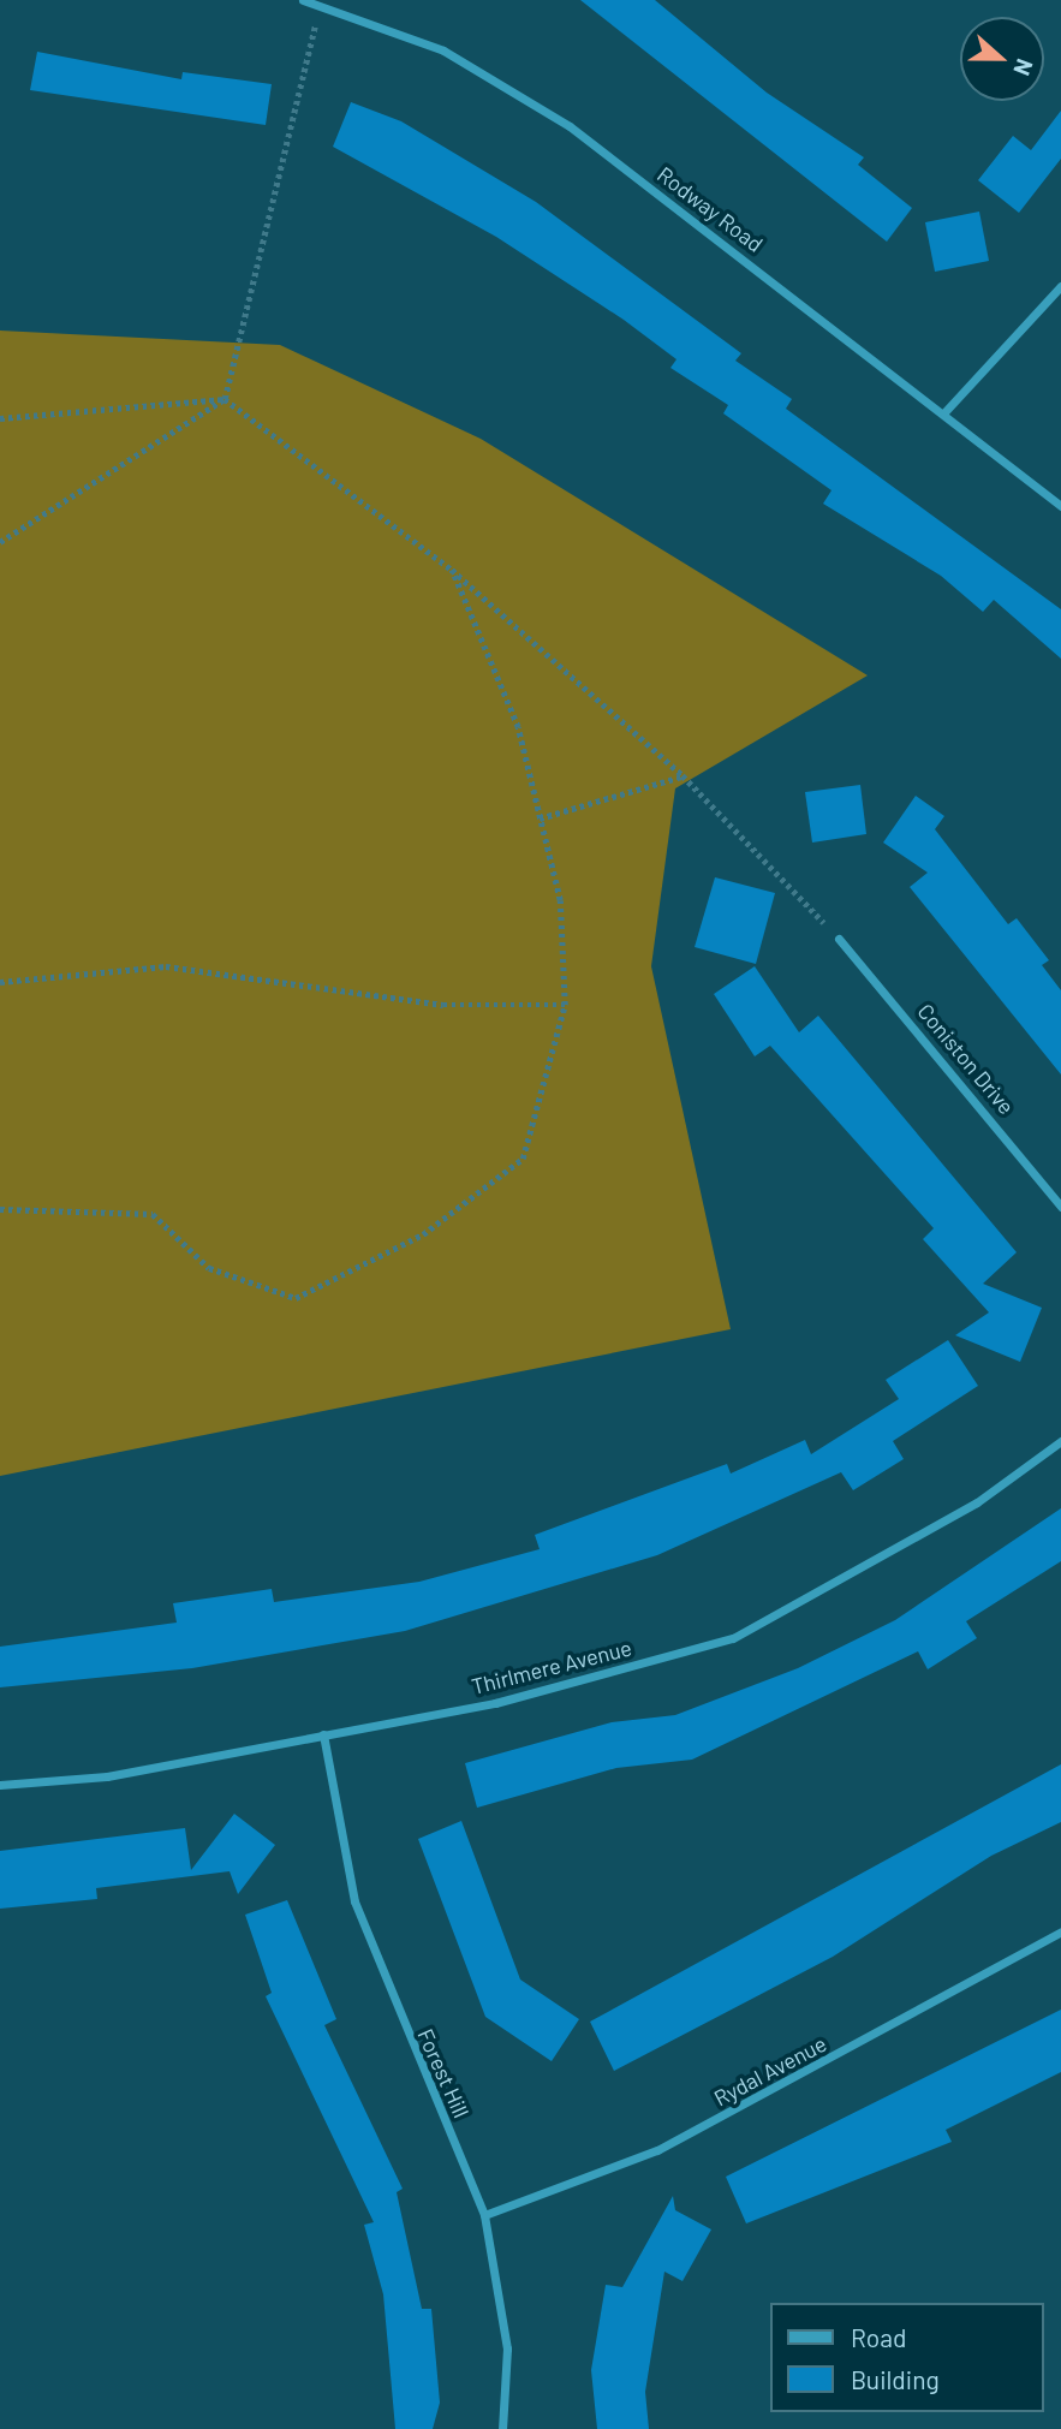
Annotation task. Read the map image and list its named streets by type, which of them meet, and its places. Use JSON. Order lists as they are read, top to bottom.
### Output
{
  "streets": {
    "street": [
      "Rodway Road",
      "Coniston Drive",
      "Thirlmere Avenue",
      "Rydal Avenue",
      "Forest Hill"
    ]
  },
  "crossings": [
    ["Thirlmere Avenue", "Forest Hill"],
    ["Rydal Avenue", "Forest Hill"]
  ],
  "legend": ["Road", "Building"],
  "north": "right"
}
